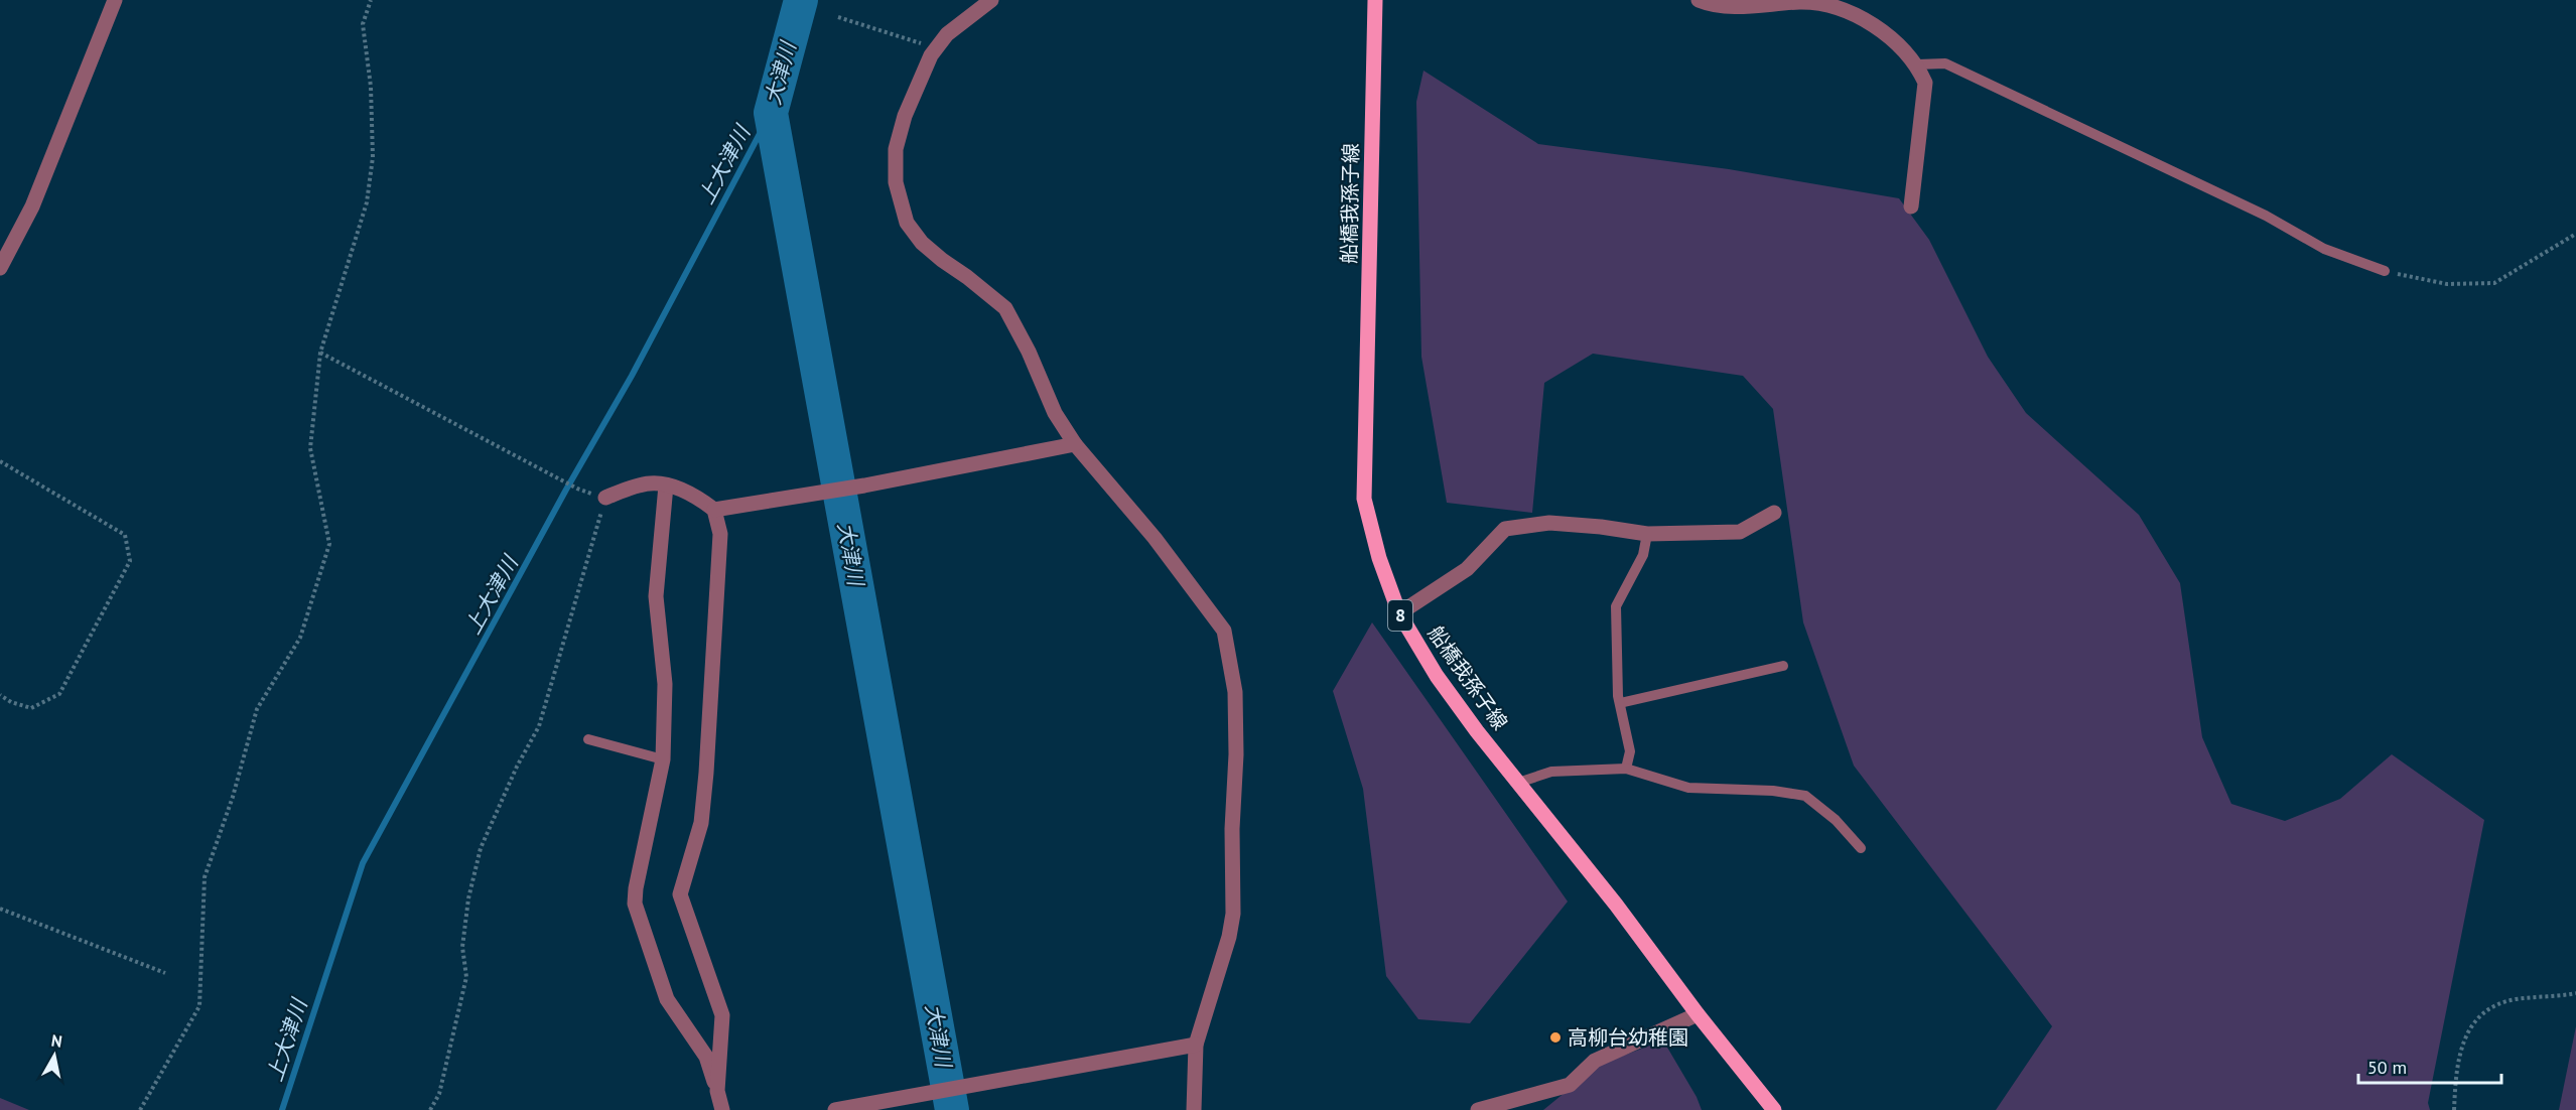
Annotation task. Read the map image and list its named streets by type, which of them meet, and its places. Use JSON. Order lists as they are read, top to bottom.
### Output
{
  "streets": {
    "main road": ["船橋我孫子線", "8"]
  },
  "water": ["大津川", "上大津川"],
  "places": ["高柳台幼稚園"],
  "scale_bar": "50 m",
  "north": "top"
}
